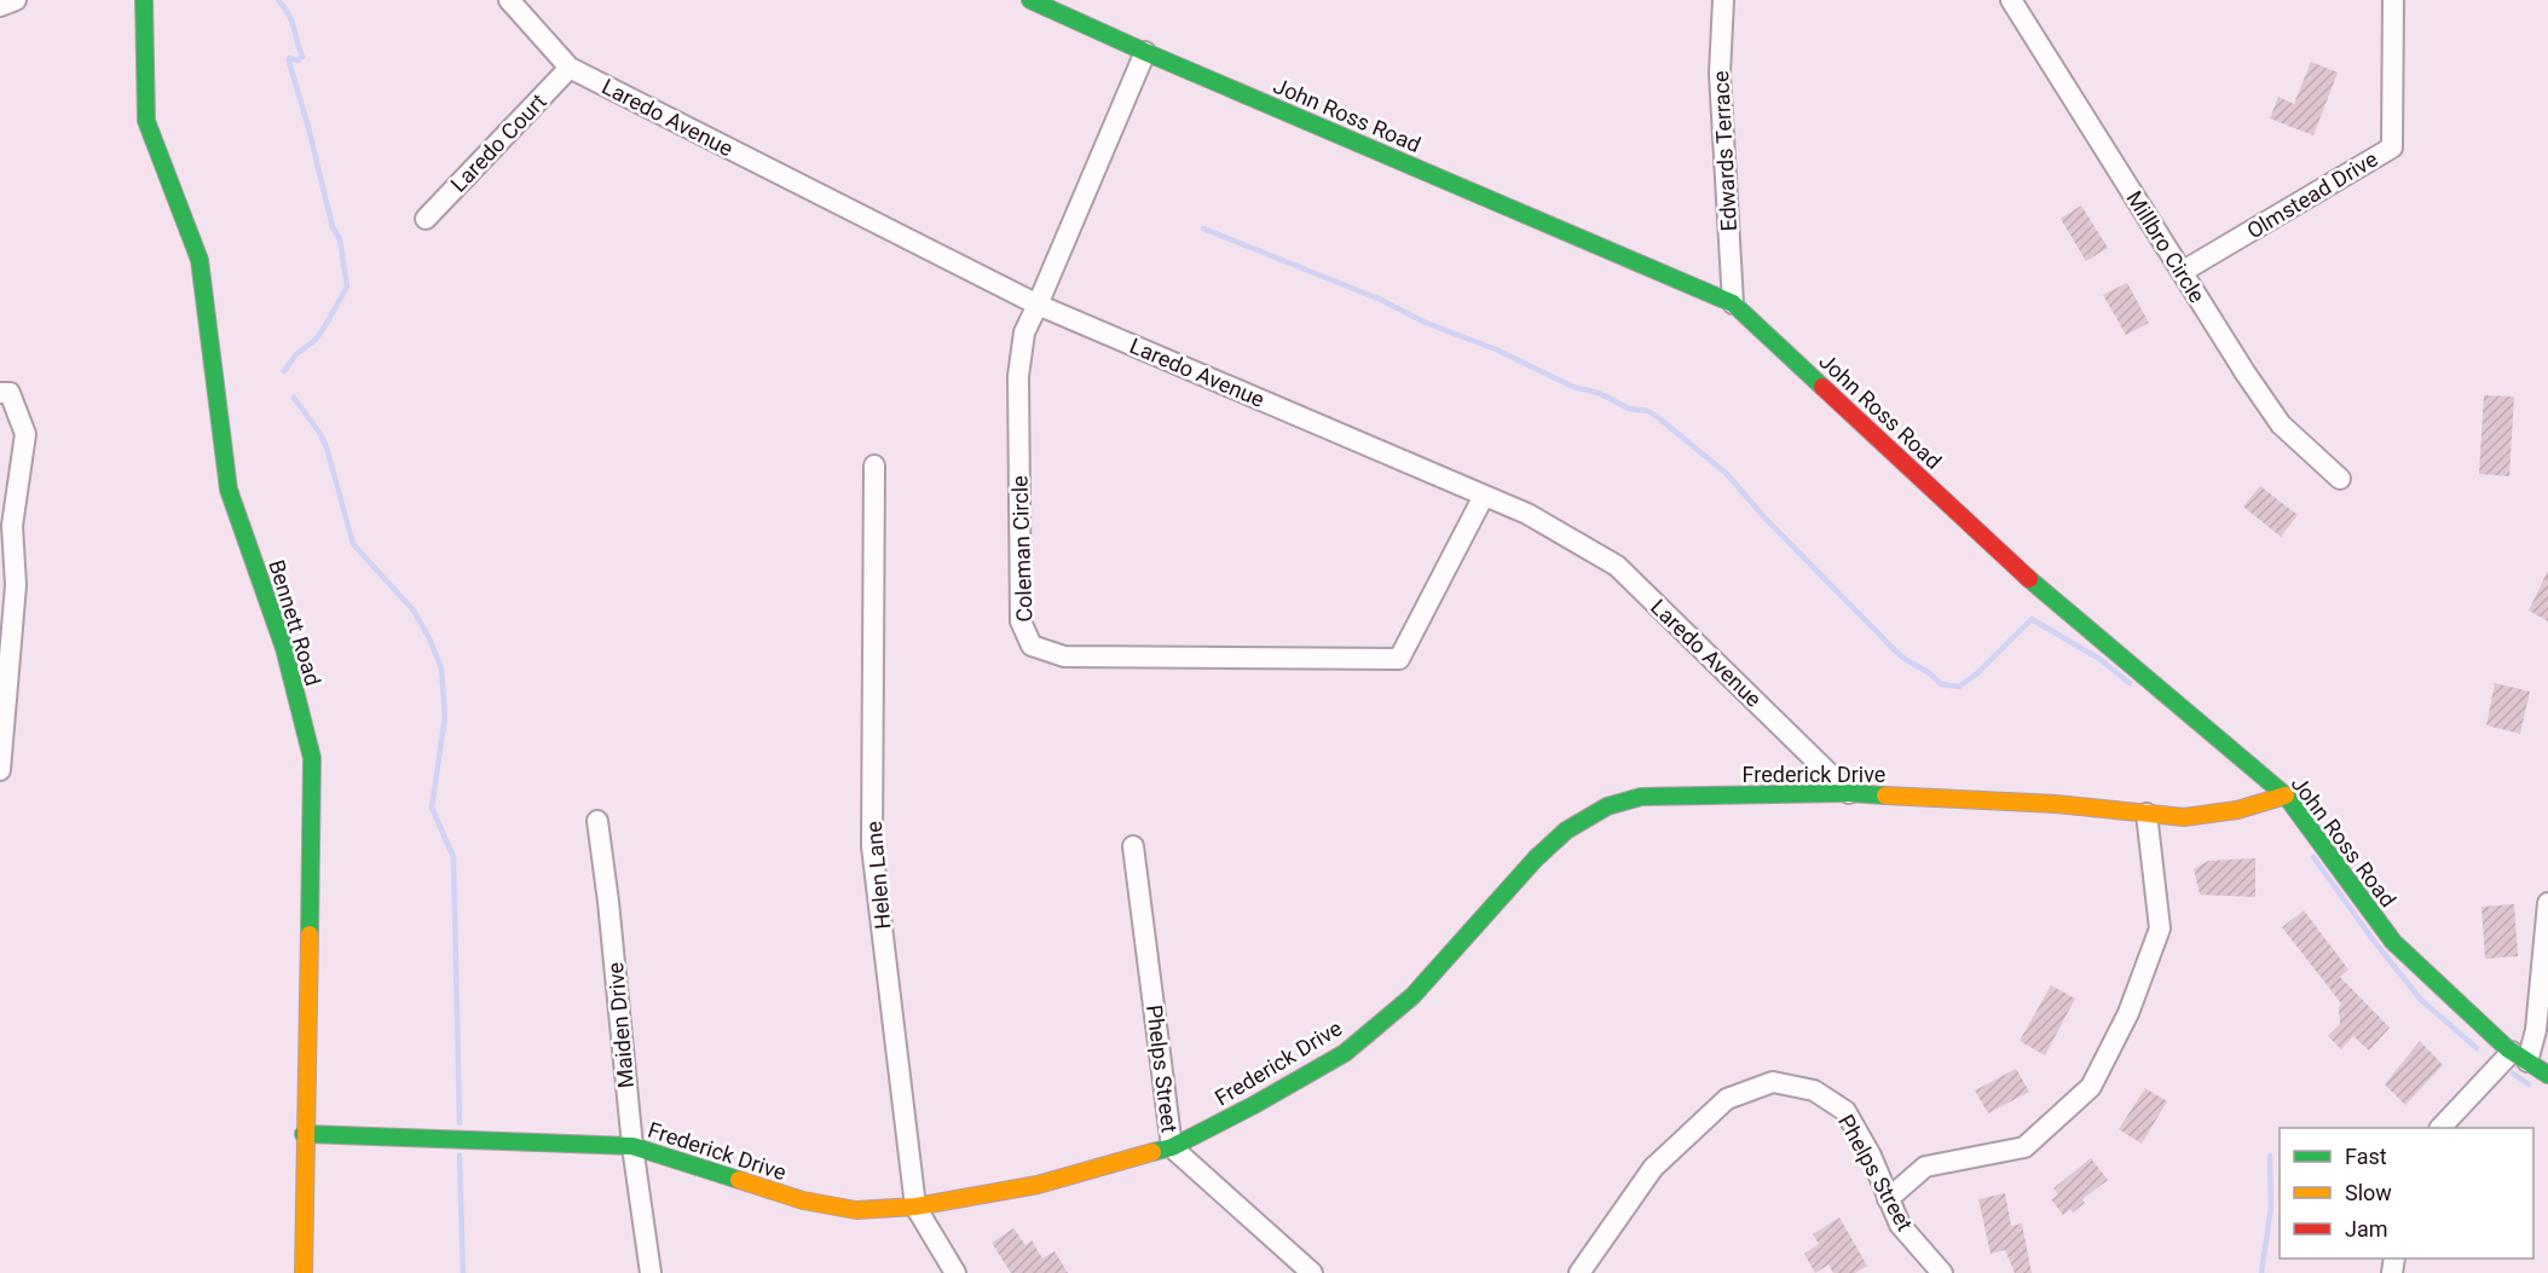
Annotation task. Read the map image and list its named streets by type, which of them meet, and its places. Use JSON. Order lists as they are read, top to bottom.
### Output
{
  "streets": {
    "street": [
      "John Ross Road",
      "Laredo Avenue",
      "Laredo Court",
      "Edwards Terrace",
      "Olmstead Drive",
      "Millbro Circle",
      "Coleman Circle",
      "Bennett Road",
      "Frederick Drive",
      "Helen Lane",
      "Maiden Drive",
      "Phelps Street"
    ]
  },
  "crossings": [
    ["John Ross Road", "Edwards Terrace"],
    ["John Ross Road", "Coleman Circle"],
    ["John Ross Road", "Frederick Drive"],
    ["Laredo Avenue", "Laredo Court"],
    ["Laredo Avenue", "Coleman Circle"],
    ["Laredo Avenue", "Frederick Drive"],
    ["Olmstead Drive", "Millbro Circle"],
    ["Bennett Road", "Frederick Drive"],
    ["Frederick Drive", "Helen Lane"],
    ["Frederick Drive", "Maiden Drive"],
    ["Frederick Drive", "Phelps Street"]
  ],
  "legend": ["Fast", "Slow", "Jam"]
}
